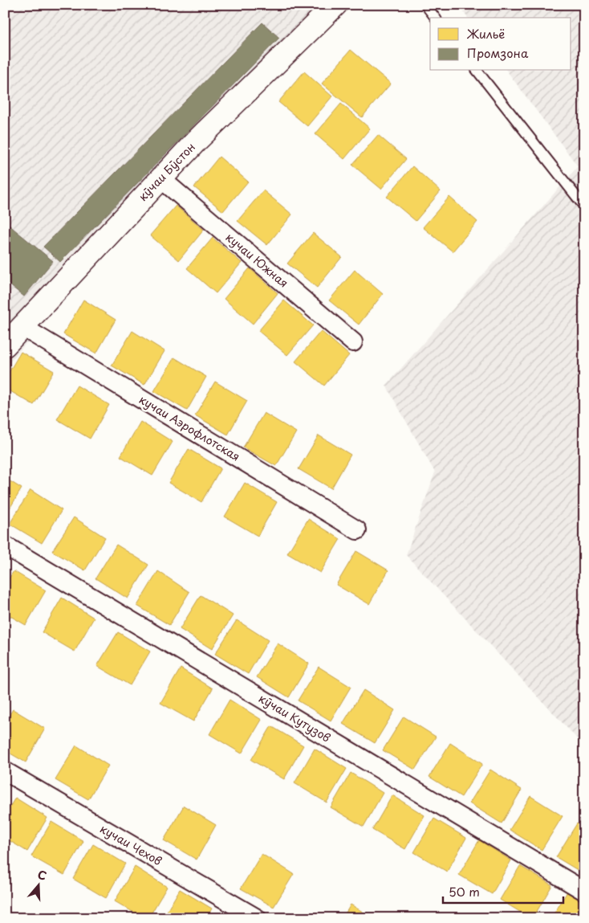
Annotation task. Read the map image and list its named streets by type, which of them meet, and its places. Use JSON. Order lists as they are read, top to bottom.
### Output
{
  "streets": {
    "main road": ["кӯчаи Бӯстон"],
    "street": [
      "кучаи Южная",
      "кучаи Аэрофлотская",
      "кӯчаи Кутузов",
      "кучаи Чехов"
    ]
  },
  "crossings": [
    ["кӯчаи Бӯстон", "кучаи Южная"],
    ["кӯчаи Бӯстон", "кучаи Аэрофлотская"]
  ],
  "legend": ["Жильё", "Промзона"],
  "scale_bar": "50 m",
  "north": "top"
}
